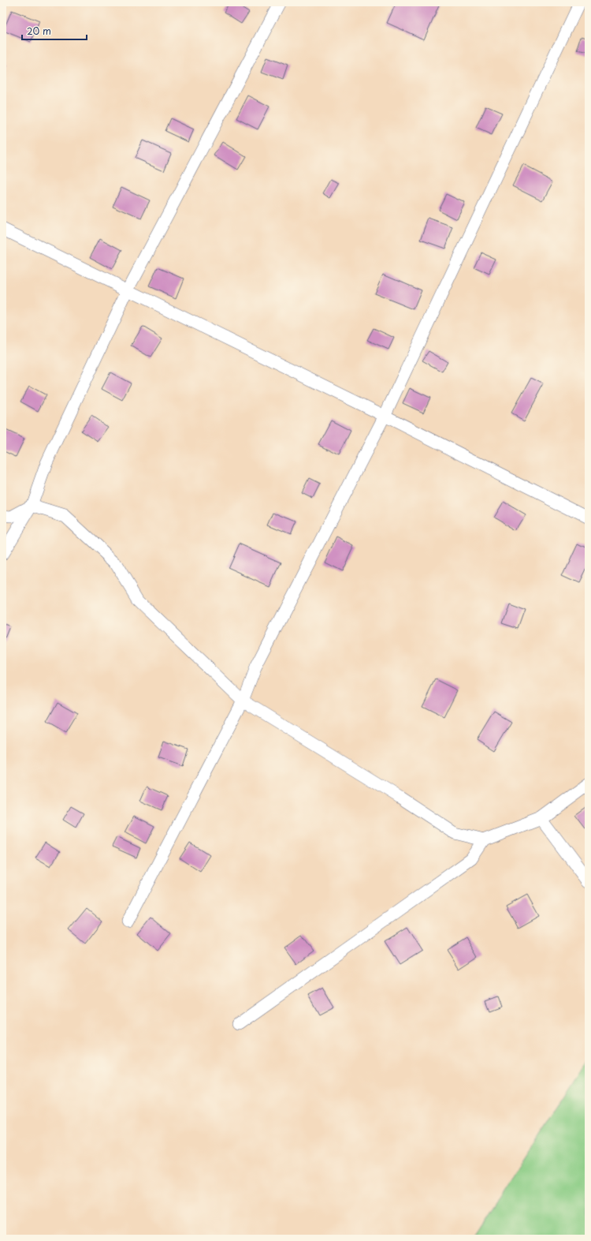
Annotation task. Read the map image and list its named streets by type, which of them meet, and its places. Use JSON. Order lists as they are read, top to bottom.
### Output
{
  "scale_bar": "20 m"
}
